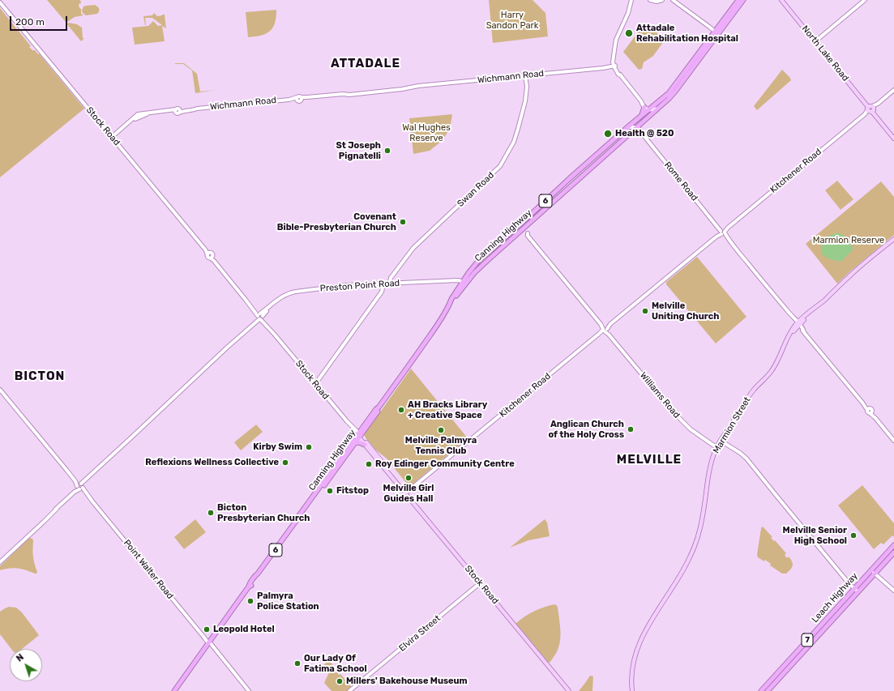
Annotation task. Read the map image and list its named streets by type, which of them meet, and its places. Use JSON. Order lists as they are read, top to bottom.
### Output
{
  "streets": {
    "highway": [
      "6",
      "Canning Highway",
      "Leach Highway",
      "7"
    ],
    "main road": ["North Lake Road", "Stock Road", "Marmion Street"],
    "street": [
      "Wichmann Road",
      "Kitchener Road",
      "Rome Road",
      "Swan Road",
      "Preston Point Road",
      "Williams Road",
      "Point Walter Road",
      "Elvira Street"
    ]
  },
  "crossings": [
    ["North Lake Road", "Kitchener Road"],
    ["Wichmann Road", "Stock Road"],
    ["Wichmann Road", "Swan Road"],
    ["Stock Road", "Kitchener Road"],
    ["Stock Road", "Canning Highway"],
    ["Stock Road", "Preston Point Road"],
    ["Stock Road", "Elvira Street"],
    ["Kitchener Road", "Rome Road"],
    ["Kitchener Road", "Williams Road"],
    ["Rome Road", "Canning Highway"],
    ["Rome Road", "Marmion Street"],
    ["Swan Road", "Preston Point Road"],
    ["Canning Highway", "Preston Point Road"],
    ["Canning Highway", "Point Walter Road"],
    ["Preston Point Road", "Point Walter Road"],
    ["Williams Road", "Marmion Street"]
  ],
  "districts": ["ATTADALE", "BICTON", "MELVILLE"],
  "parks": ["Harry Sandon Park", "Wal Hughes Reserve", "Marmion Reserve"],
  "places": [
    "Attadale Rehabilitation Hospital",
    "Health @ 520",
    "St Joseph Pignatelli",
    "Covenant Bible-Presbyterian Church",
    "Melville Uniting Church",
    "AH Bracks Library + Creative Space",
    "Anglican Church of the Holy Cross",
    "Melville Palmyra Tennis Club",
    "Kirby Swim",
    "Reflexions Wellness Collective",
    "Roy Edinger Community Centre",
    "Melville Girl Guides Hall",
    "Fitstop",
    "Bicton Presbyterian Church",
    "Melville Senior High School",
    "Palmyra Police Station",
    "Leopold Hotel",
    "Our Lady Of Fatima School",
    "Millers' Bakehouse Museum"
  ],
  "scale_bar": "200 m",
  "north": "top left"
}
